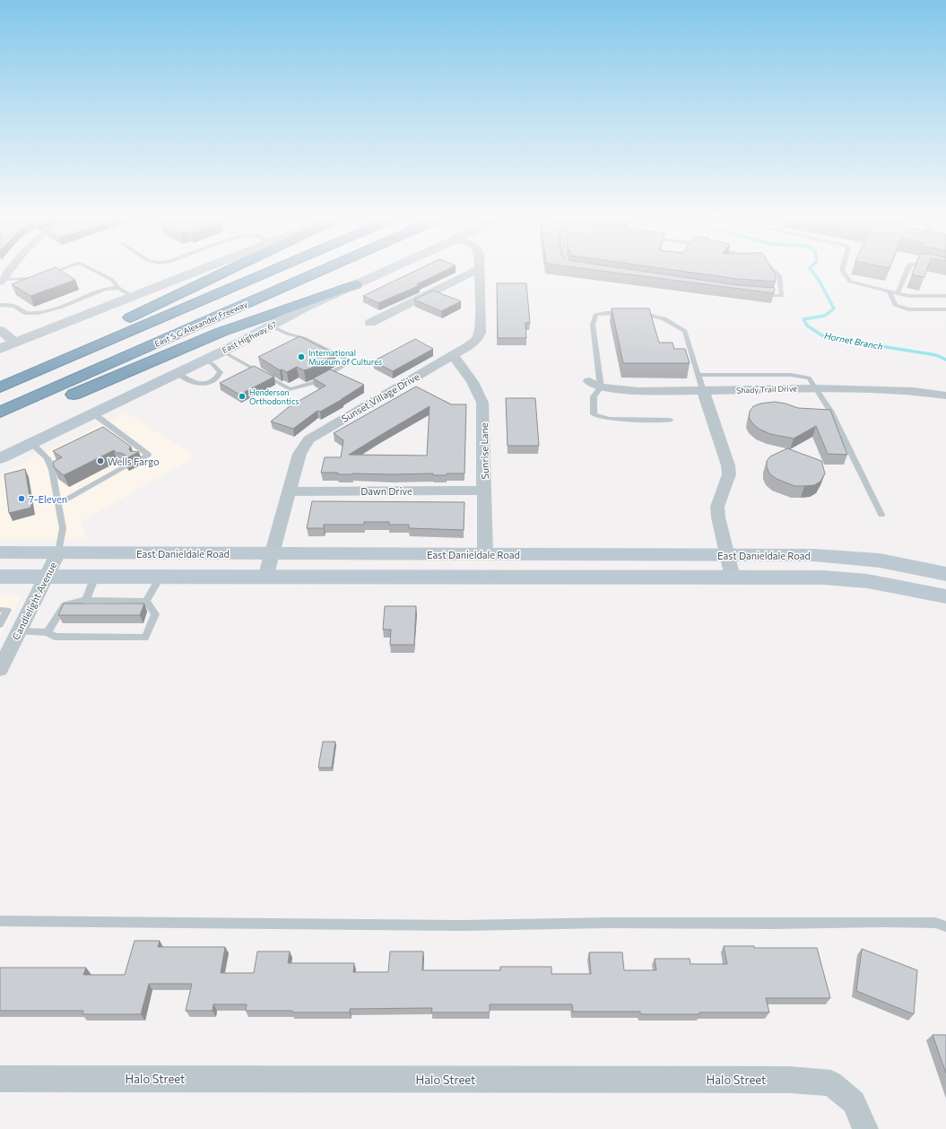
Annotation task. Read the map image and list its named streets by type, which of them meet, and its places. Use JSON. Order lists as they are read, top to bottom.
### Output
{
  "streets": {
    "highway": ["East S G Alexander Freeway"],
    "main road": ["East Highway 67", "East Danieldale Road"],
    "street": [
      "Shady Trail Drive",
      "Sunset Village Drive",
      "Sunrise Lane",
      "Dawn Drive",
      "Candlelight Avenue",
      "Halo Street"
    ]
  },
  "crossings": [
    ["Sunset Village Drive", "Sunrise Lane"],
    ["Sunset Village Drive", "Dawn Drive"],
    ["Sunset Village Drive", "East Danieldale Road"],
    ["Sunrise Lane", "Dawn Drive"],
    ["Sunrise Lane", "East Danieldale Road"],
    ["East Danieldale Road", "Candlelight Avenue"]
  ],
  "water": ["Hornet Branch"],
  "places": [
    "International Museum of Cultures",
    "Henderson Orthodontics",
    "Wells Fargo",
    "7-Eleven"
  ]
}
